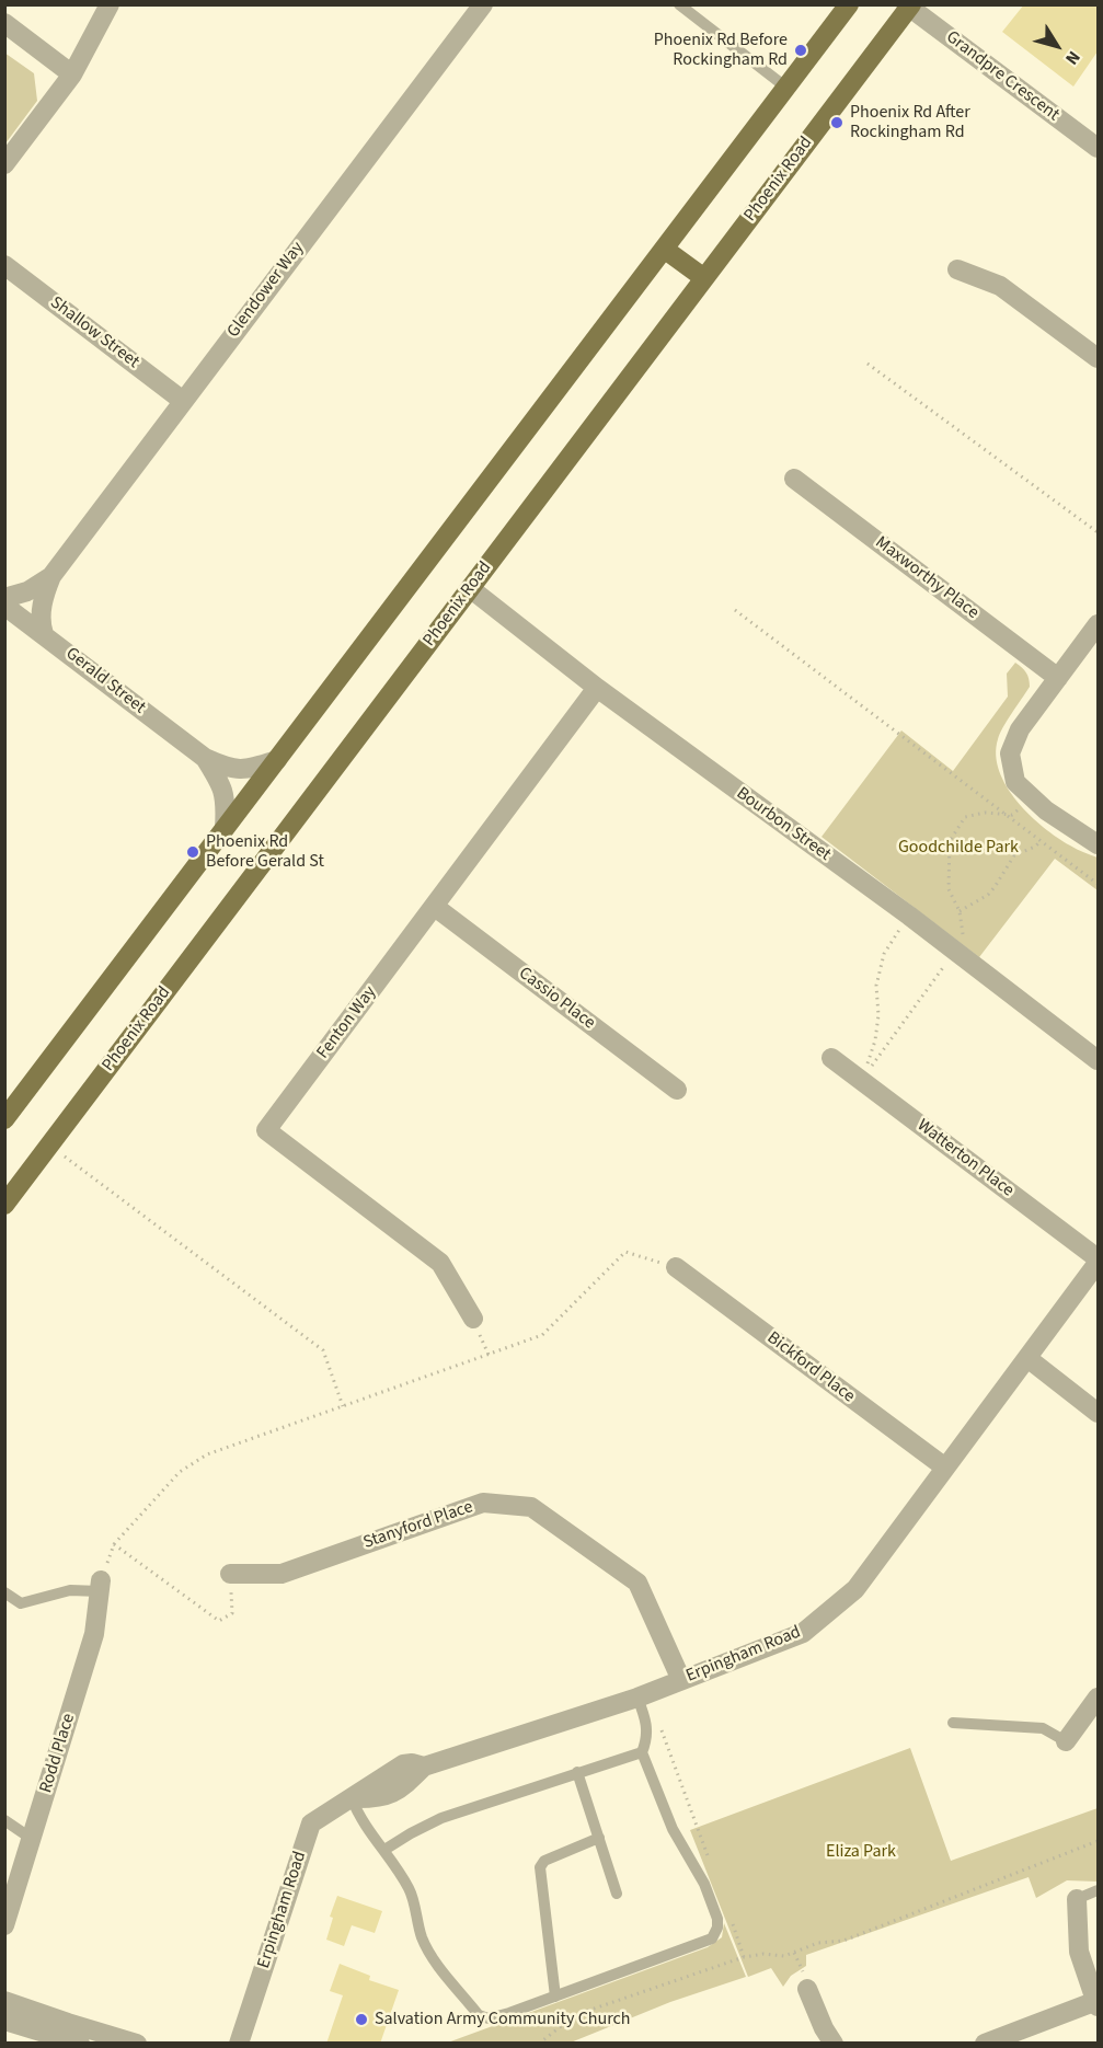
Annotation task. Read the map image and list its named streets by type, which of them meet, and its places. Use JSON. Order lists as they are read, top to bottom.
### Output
{
  "streets": {
    "main road": ["Phoenix Road"],
    "street": [
      "Grandpre Crescent",
      "Glendower Way",
      "Shallow Street",
      "Maxworthy Place",
      "Gerald Street",
      "Bourbon Street",
      "Cassio Place",
      "Fenton Way",
      "Watterton Place",
      "Bickford Place",
      "Stanyford Place",
      "Erpingham Road",
      "Rodd Place"
    ]
  },
  "crossings": [
    ["Grandpre Crescent", "Phoenix Road"],
    ["Phoenix Road", "Bourbon Street"],
    ["Glendower Way", "Shallow Street"],
    ["Glendower Way", "Gerald Street"],
    ["Bourbon Street", "Fenton Way"],
    ["Cassio Place", "Fenton Way"],
    ["Watterton Place", "Erpingham Road"],
    ["Bickford Place", "Erpingham Road"],
    ["Stanyford Place", "Erpingham Road"]
  ],
  "parks": ["Goodchilde Park", "Eliza Park"],
  "places": [
    "Phoenix Rd Before Rockingham Rd",
    "Phoenix Rd After Rockingham Rd",
    "Phoenix Rd Before Gerald St",
    "Salvation Army Community Church"
  ],
  "north": "bottom right"
}
